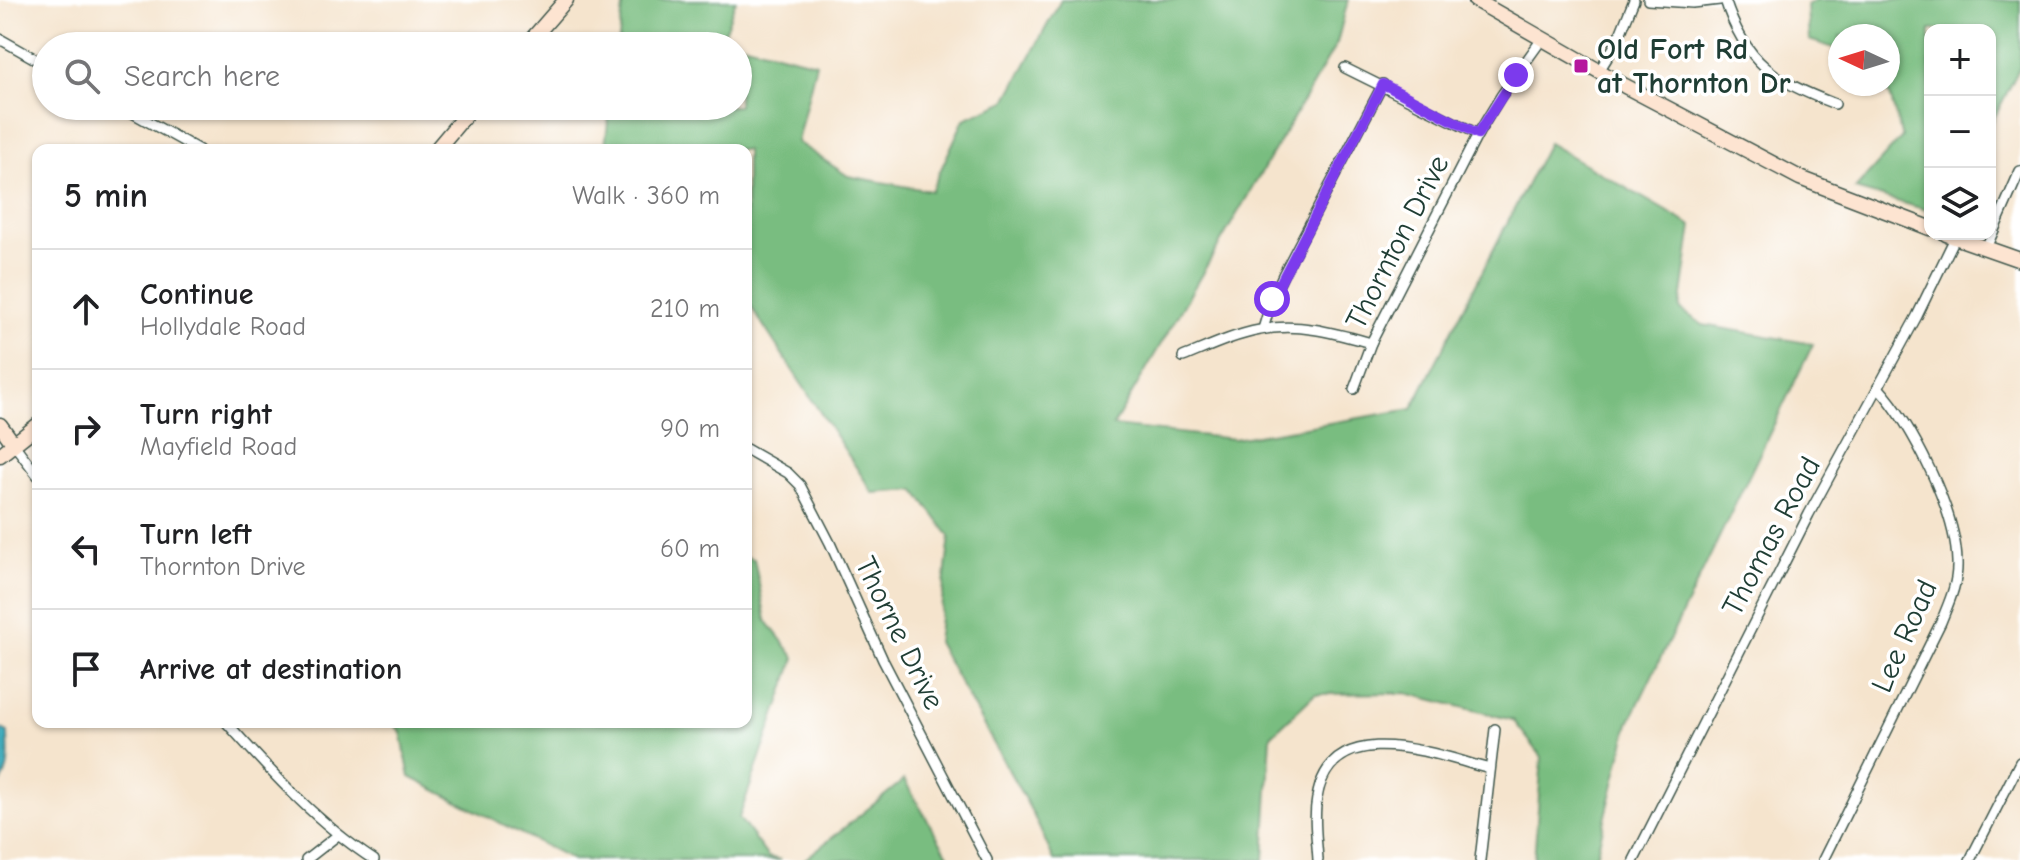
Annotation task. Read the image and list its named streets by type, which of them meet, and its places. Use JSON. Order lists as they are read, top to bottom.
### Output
{
  "streets": {
    "street": [
      "Thornton Drive",
      "Thomas Road",
      "Thorne Drive",
      "Lee Road"
    ]
  },
  "crossings": [
    ["Thomas Road", "Lee Road"]
  ],
  "places": {
    "transit": ["Old Fort Rd at Thornton Dr"]
  },
  "north": "left",
  "page": {
    "map_buttons": ["+", "−"],
    "search": "Search here",
    "heading": ["5 min", "Walk · 360 m"],
    "list": [
      ["Continue", "Hollydale Road", "210 m"],
      ["Turn right", "Mayfield Road", "90 m"],
      ["Turn left", "Thornton Drive", "60 m"],
      "Arrive at destination"
    ]
  }
}
